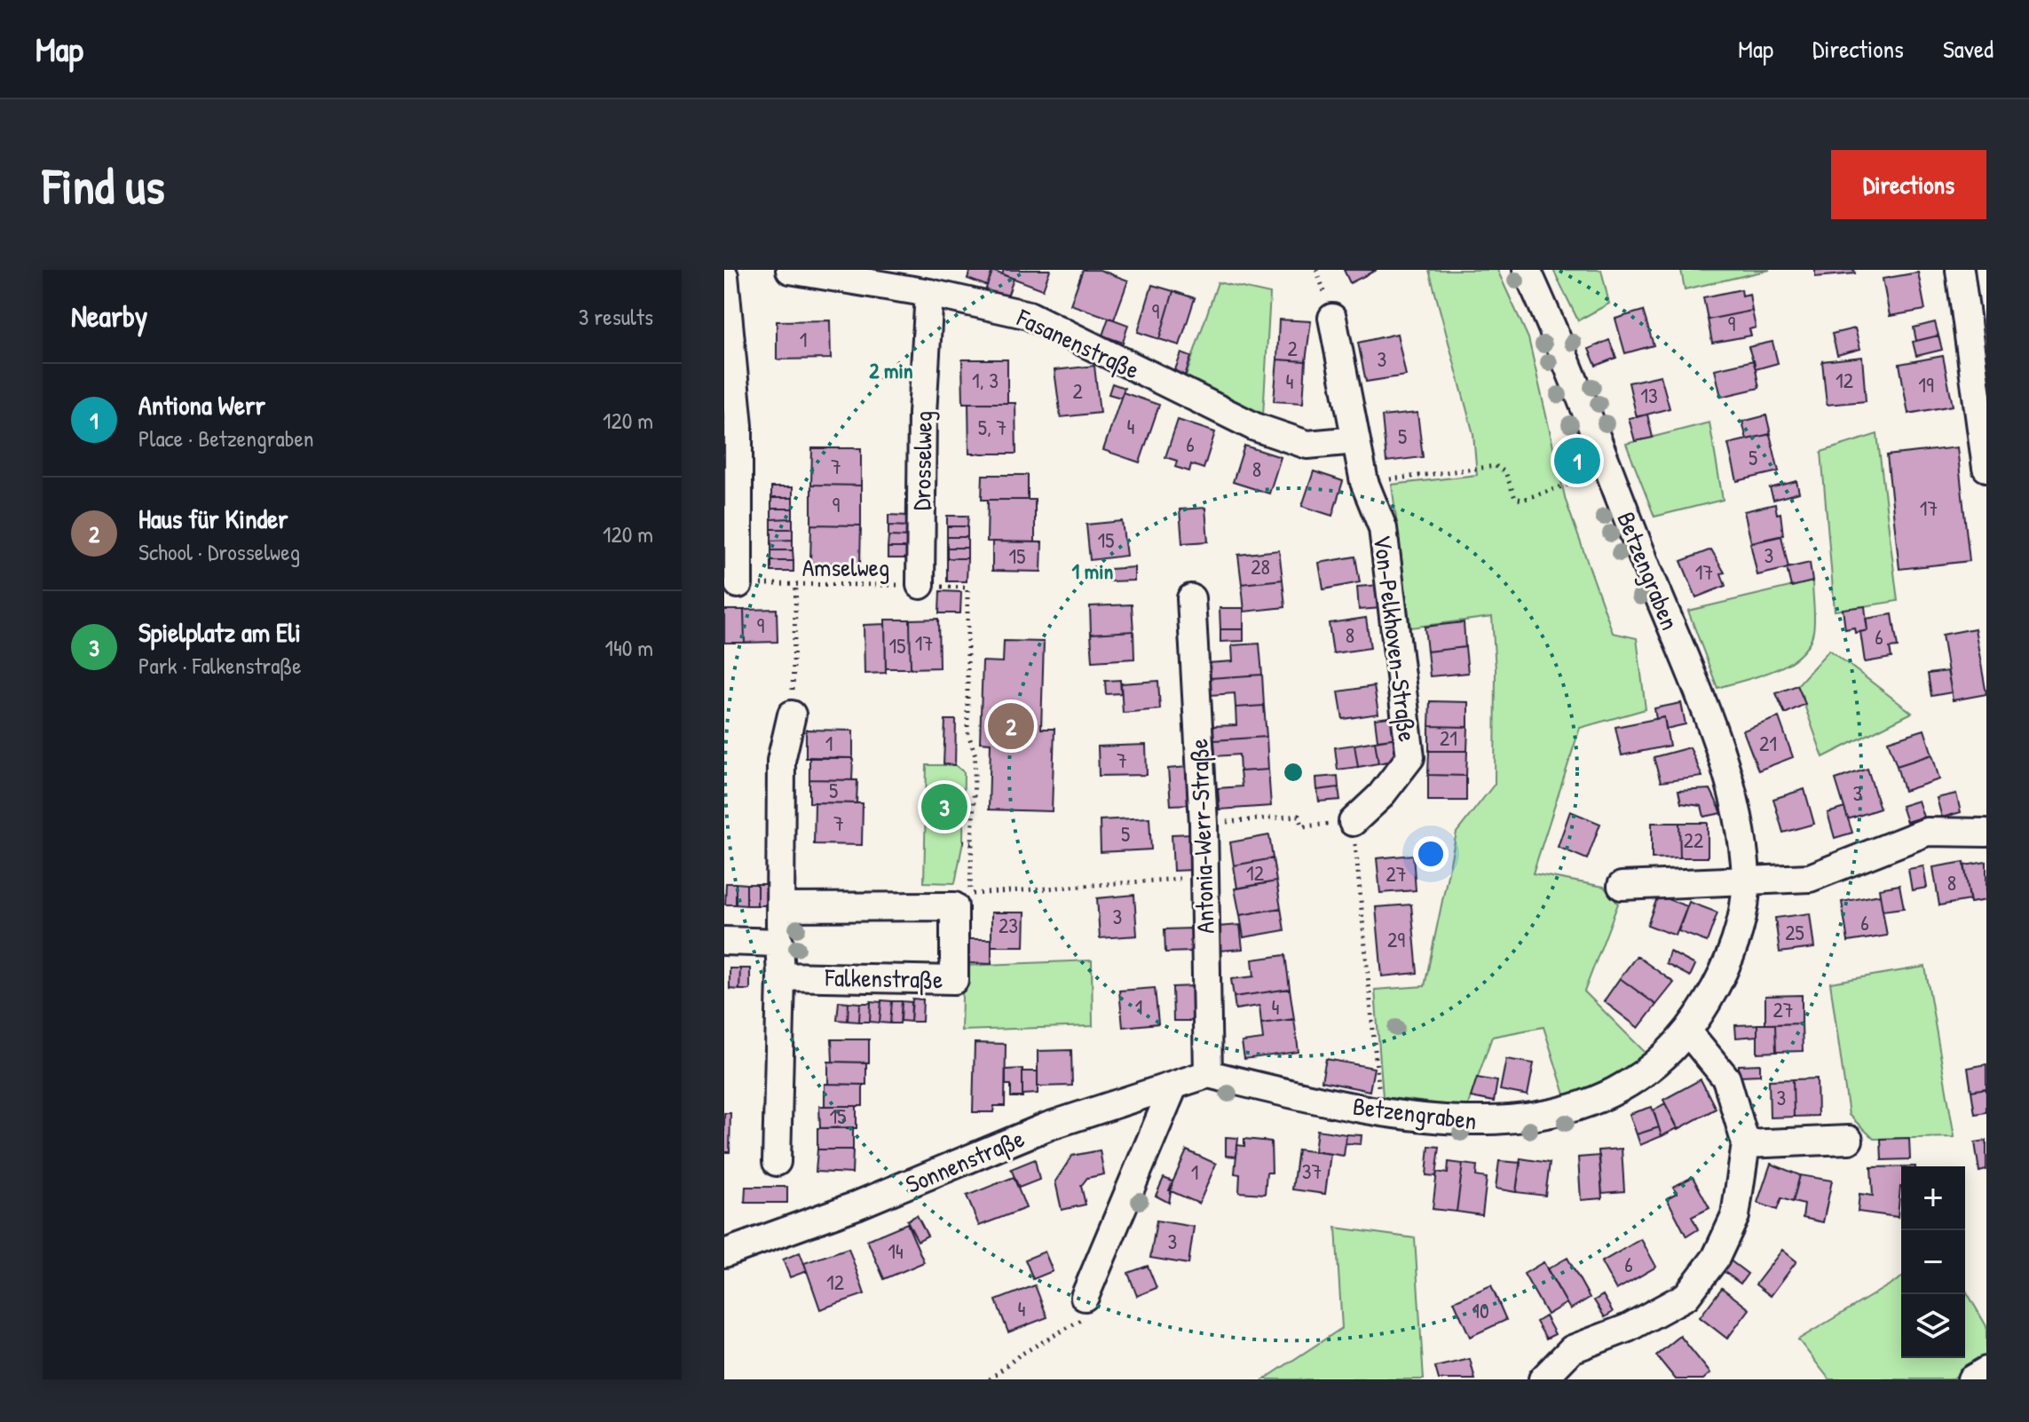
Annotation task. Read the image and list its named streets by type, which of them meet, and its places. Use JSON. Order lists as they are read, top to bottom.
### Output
{
  "streets": {
    "street": [
      "Fasanenstraße",
      "Drosselweg",
      "Betzengraben",
      "Von-Pelkhoven-Straße",
      "Antonia-Werr-Straße",
      "Falkenstraße",
      "Sonnenstraße"
    ],
    "path": ["Amselweg"]
  },
  "crossings": [
    ["Fasanenstraße", "Drosselweg"],
    ["Fasanenstraße", "Von-Pelkhoven-Straße"],
    ["Drosselweg", "Amselweg"],
    ["Betzengraben", "Antonia-Werr-Straße"],
    ["Betzengraben", "Sonnenstraße"],
    ["Antonia-Werr-Straße", "Sonnenstraße"]
  ],
  "house_numbers": [
    "9",
    "9",
    "1",
    "2",
    "3",
    "1, 3",
    "12",
    "4",
    "19",
    "2",
    "13",
    "4",
    "5, 7",
    "5",
    "6",
    "5",
    "7",
    "8",
    "9",
    "17",
    "15",
    "3",
    "15",
    "28",
    "17",
    "9",
    "8",
    "6",
    "17",
    "15",
    "21",
    "1",
    "21",
    "7",
    "5",
    "3",
    "7",
    "5",
    "22",
    "12",
    "27",
    "8",
    "3",
    "6",
    "23",
    "25",
    "29",
    "1",
    "4",
    "27",
    "3",
    "15",
    "37",
    "1",
    "3",
    "14",
    "6",
    "12",
    "4",
    "10"
  ],
  "page": {
    "header": "Map",
    "nav": ["Map", "Directions", "Saved"],
    "buttons": "Directions",
    "title": "Find us",
    "heading": ["Nearby", "3 results"],
    "list": [
      {
        "mark": "1",
        "name": "Antiona Werr",
        "note": "Place · Betzengraben",
        "value": "120 m"
      },
      {
        "mark": "2",
        "name": "Haus für Kinder",
        "note": "School · Drosselweg",
        "value": "120 m"
      },
      {
        "mark": "3",
        "name": "Spielplatz am Eli",
        "note": "Park · Falkenstraße",
        "value": "140 m"
      }
    ],
    "pins": ["1", "2", "3"],
    "map_buttons": ["+", "−"]
  },
  "rings": ["2 min", "1 min"]
}
